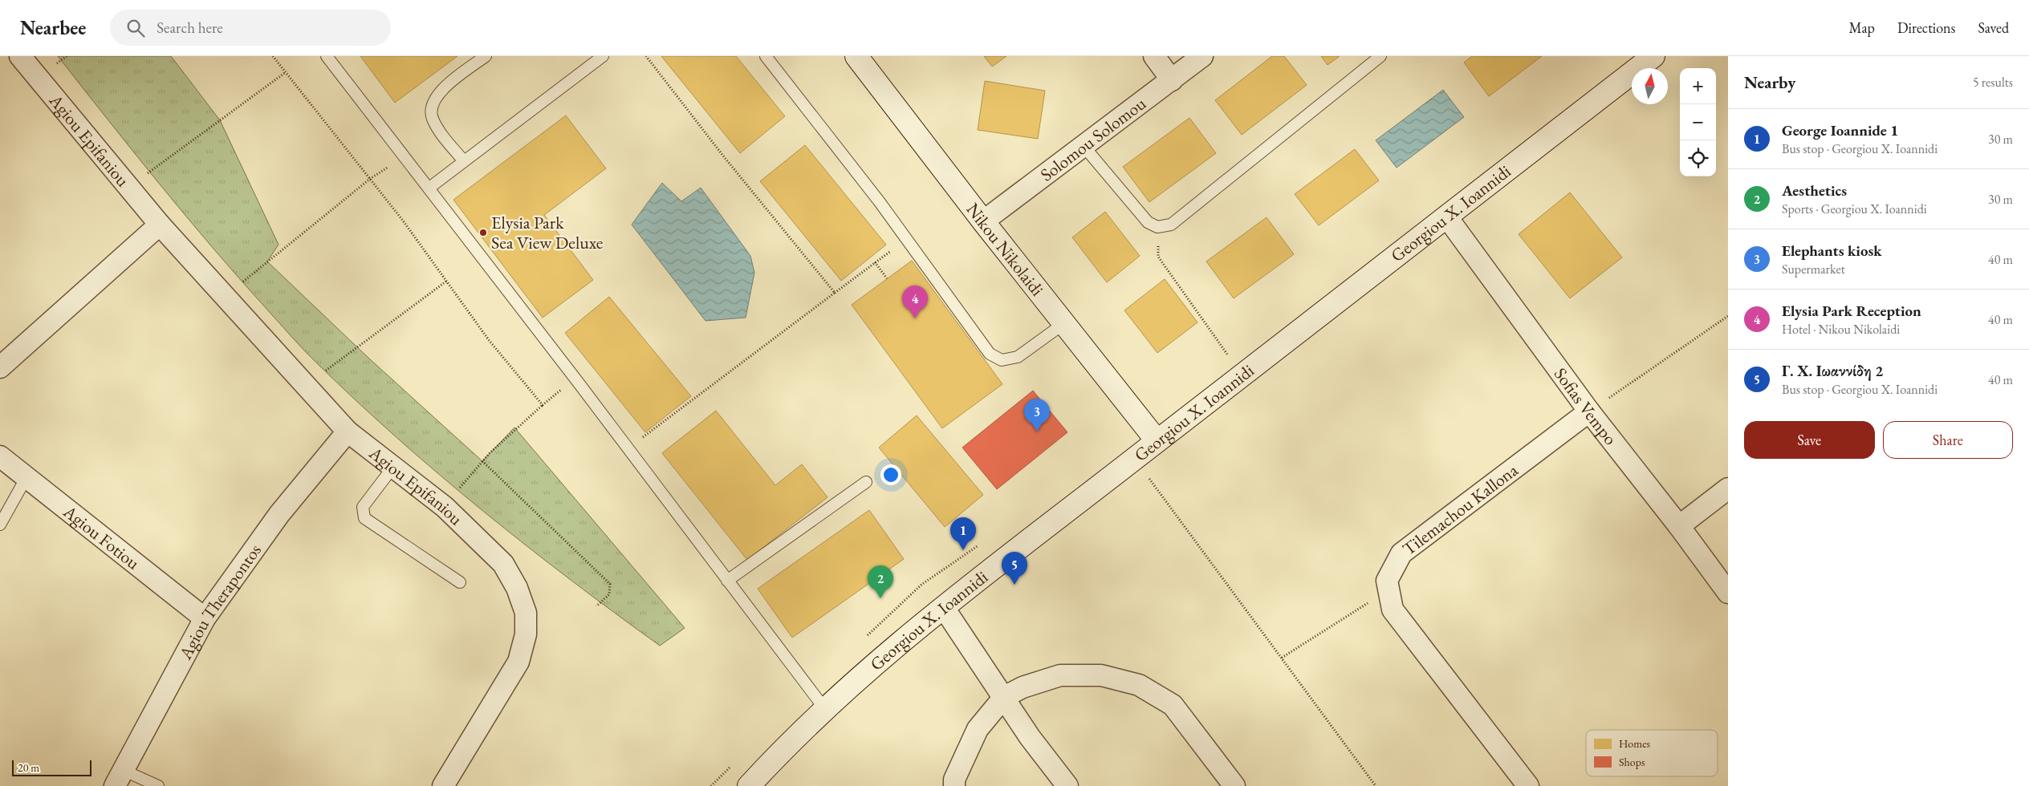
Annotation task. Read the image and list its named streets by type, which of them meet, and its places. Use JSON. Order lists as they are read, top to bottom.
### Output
{
  "streets": {
    "street": [
      "Solomou Solomou",
      "Agiou Epifaniou",
      "Georgiou X. Ioannidi",
      "Nikou Nikolaidi",
      "Sofias Vempo",
      "Tilemachou Kallona",
      "Agiou Fotiou",
      "Agiou Therapontos"
    ]
  },
  "crossings": [
    ["Solomou Solomou", "Nikou Nikolaidi"],
    ["Agiou Epifaniou", "Agiou Therapontos"],
    ["Georgiou X. Ioannidi", "Nikou Nikolaidi"],
    ["Georgiou X. Ioannidi", "Sofias Vempo"],
    ["Sofias Vempo", "Tilemachou Kallona"],
    ["Agiou Fotiou", "Agiou Therapontos"]
  ],
  "places": ["Elysia Park Sea View Deluxe"],
  "legend": ["Homes", "Shops"],
  "scale_bar": "20 m",
  "north": "top",
  "page": {
    "header": "Nearbee",
    "search": "Search here",
    "nav": ["Map", "Directions", "Saved"],
    "heading": ["Nearby", "5 results"],
    "map_buttons": ["+", "−"],
    "list": [
      {
        "mark": "1",
        "name": "George Ioannide 1",
        "note": "Bus stop · Georgiou X. Ioannidi",
        "value": "30 m"
      },
      {
        "mark": "2",
        "name": "Aesthetics",
        "note": "Sports · Georgiou X. Ioannidi",
        "value": "30 m"
      },
      {
        "mark": "3",
        "name": "Elephants kiosk",
        "note": "Supermarket",
        "value": "40 m"
      },
      {
        "mark": "4",
        "name": "Elysia Park Reception",
        "note": "Hotel · Nikou Nikolaidi",
        "value": "40 m"
      },
      {
        "mark": "5",
        "name": "Γ. Χ. Ιωαννίδη 2",
        "note": "Bus stop · Georgiou X. Ioannidi",
        "value": "40 m"
      }
    ],
    "pins": [
      "4",
      "3",
      "1",
      "5",
      "2"
    ],
    "buttons": ["Save", "Share"],
    "scale": "20 m"
  }
}
